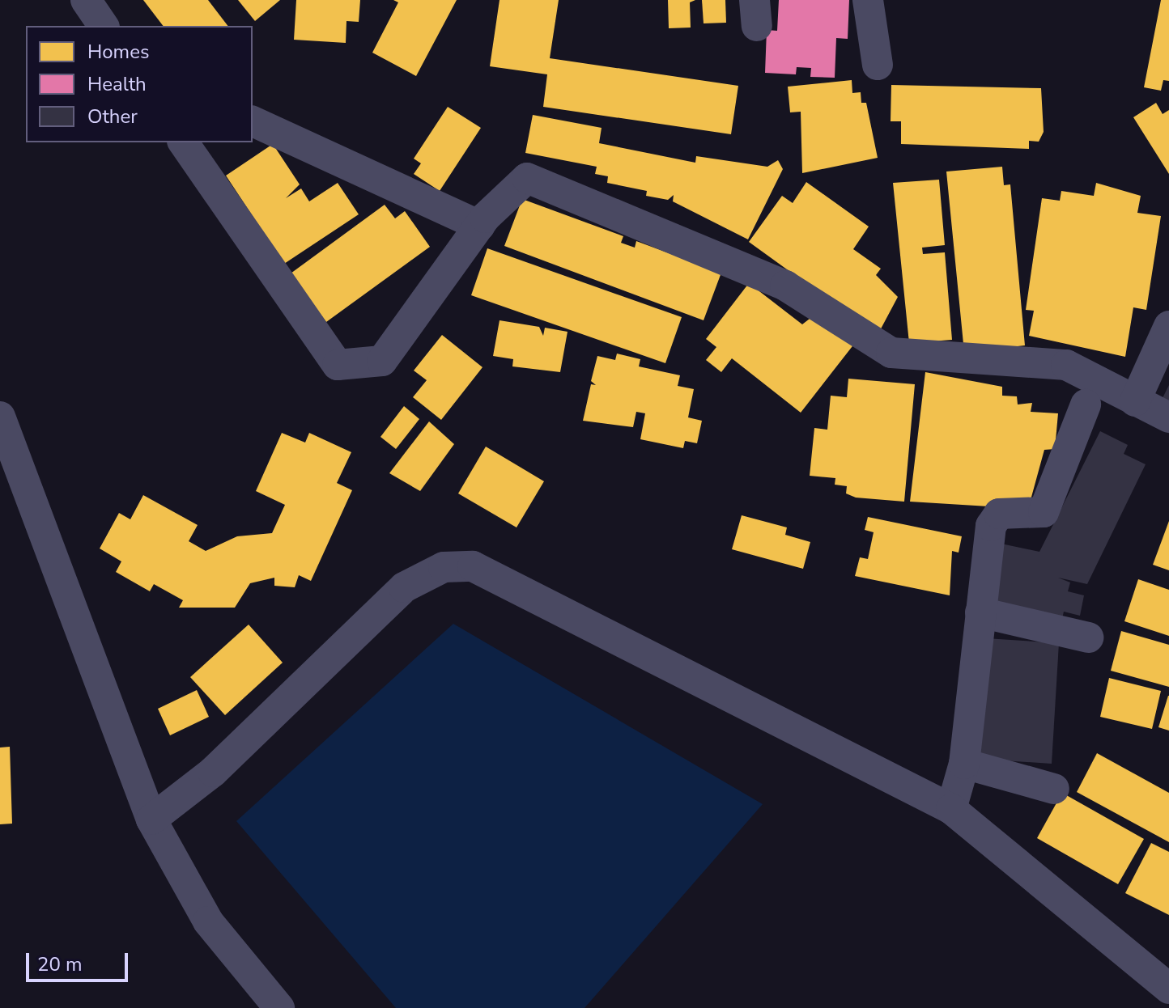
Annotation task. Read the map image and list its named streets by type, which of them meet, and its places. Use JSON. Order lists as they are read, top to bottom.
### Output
{
  "legend": ["Homes", "Health", "Other"],
  "scale_bar": "20 m"
}
